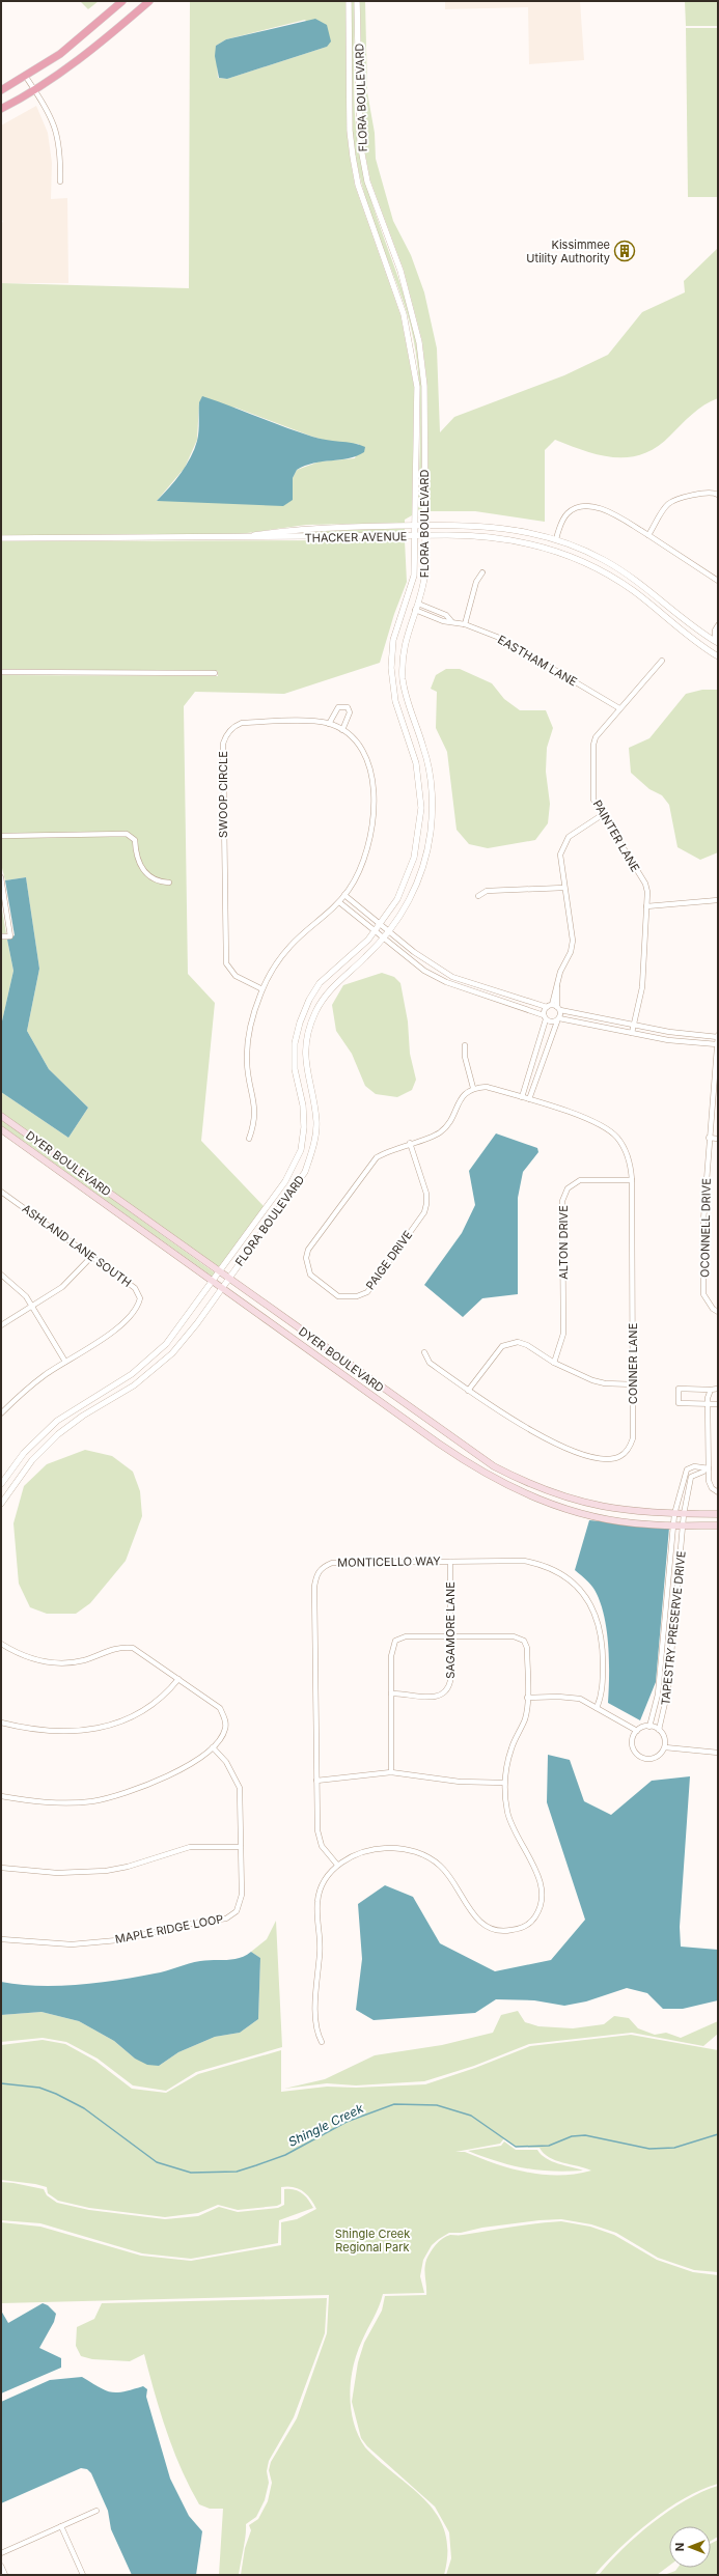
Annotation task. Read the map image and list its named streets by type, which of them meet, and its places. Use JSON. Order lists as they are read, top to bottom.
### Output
{
  "streets": {
    "main road": ["DYER BOULEVARD"],
    "street": [
      "FLORA BOULEVARD",
      "THACKER AVENUE",
      "EASTHAM LANE",
      "SWOOP CIRCLE",
      "PAINTER LANE",
      "OCONNELL DRIVE",
      "ALTON DRIVE",
      "ASHLAND LANE SOUTH",
      "PAIGE DRIVE",
      "CONNER LANE",
      "MONTICELLO WAY",
      "TAPESTRY PRESERVE DRIVE",
      "SAGAMORE LANE",
      "MAPLE RIDGE LOOP"
    ]
  },
  "crossings": [
    ["FLORA BOULEVARD", "THACKER AVENUE"],
    ["FLORA BOULEVARD", "EASTHAM LANE"],
    ["FLORA BOULEVARD", "DYER BOULEVARD"],
    ["EASTHAM LANE", "PAINTER LANE"],
    ["DYER BOULEVARD", "TAPESTRY PRESERVE DRIVE"],
    ["ALTON DRIVE", "CONNER LANE"],
    ["MONTICELLO WAY", "SAGAMORE LANE"]
  ],
  "water": ["Shingle Creek"],
  "parks": ["Shingle Creek Regional Park"],
  "places": {
    "building": ["Kissimmee Utility Authority"]
  },
  "north": "left"
}
